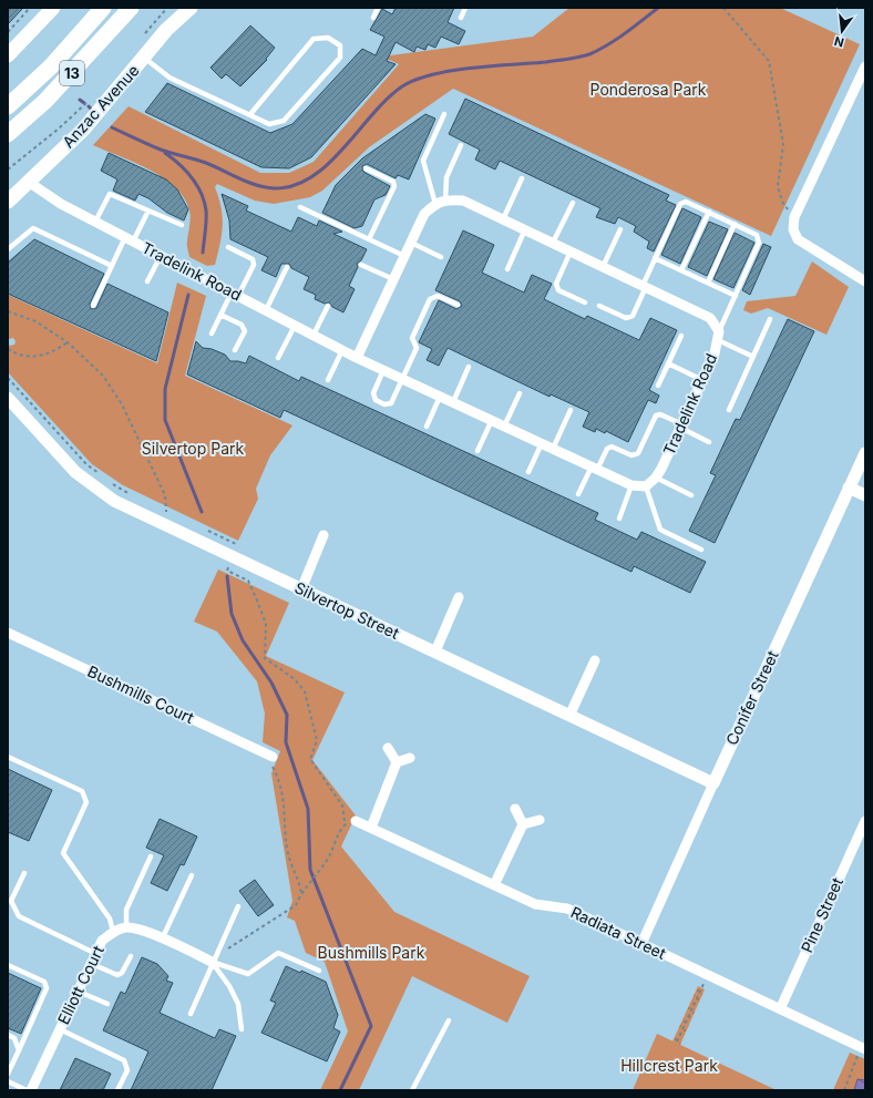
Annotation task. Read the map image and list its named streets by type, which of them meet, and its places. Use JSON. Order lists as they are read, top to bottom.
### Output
{
  "streets": {
    "highway": ["13"],
    "main road": ["Anzac Avenue"],
    "street": [
      "Tradelink Road",
      "Silvertop Street",
      "Bushmills Court",
      "Conifer Street",
      "Pine Street",
      "Radiata Street",
      "Elliott Court"
    ]
  },
  "crossings": [
    ["Anzac Avenue", "Tradelink Road"],
    ["Silvertop Street", "Conifer Street"],
    ["Conifer Street", "Radiata Street"],
    ["Pine Street", "Radiata Street"]
  ],
  "parks": [
    "Ponderosa Park",
    "Silvertop Park",
    "Bushmills Park",
    "Hillcrest Park"
  ],
  "north": "bottom"
}
